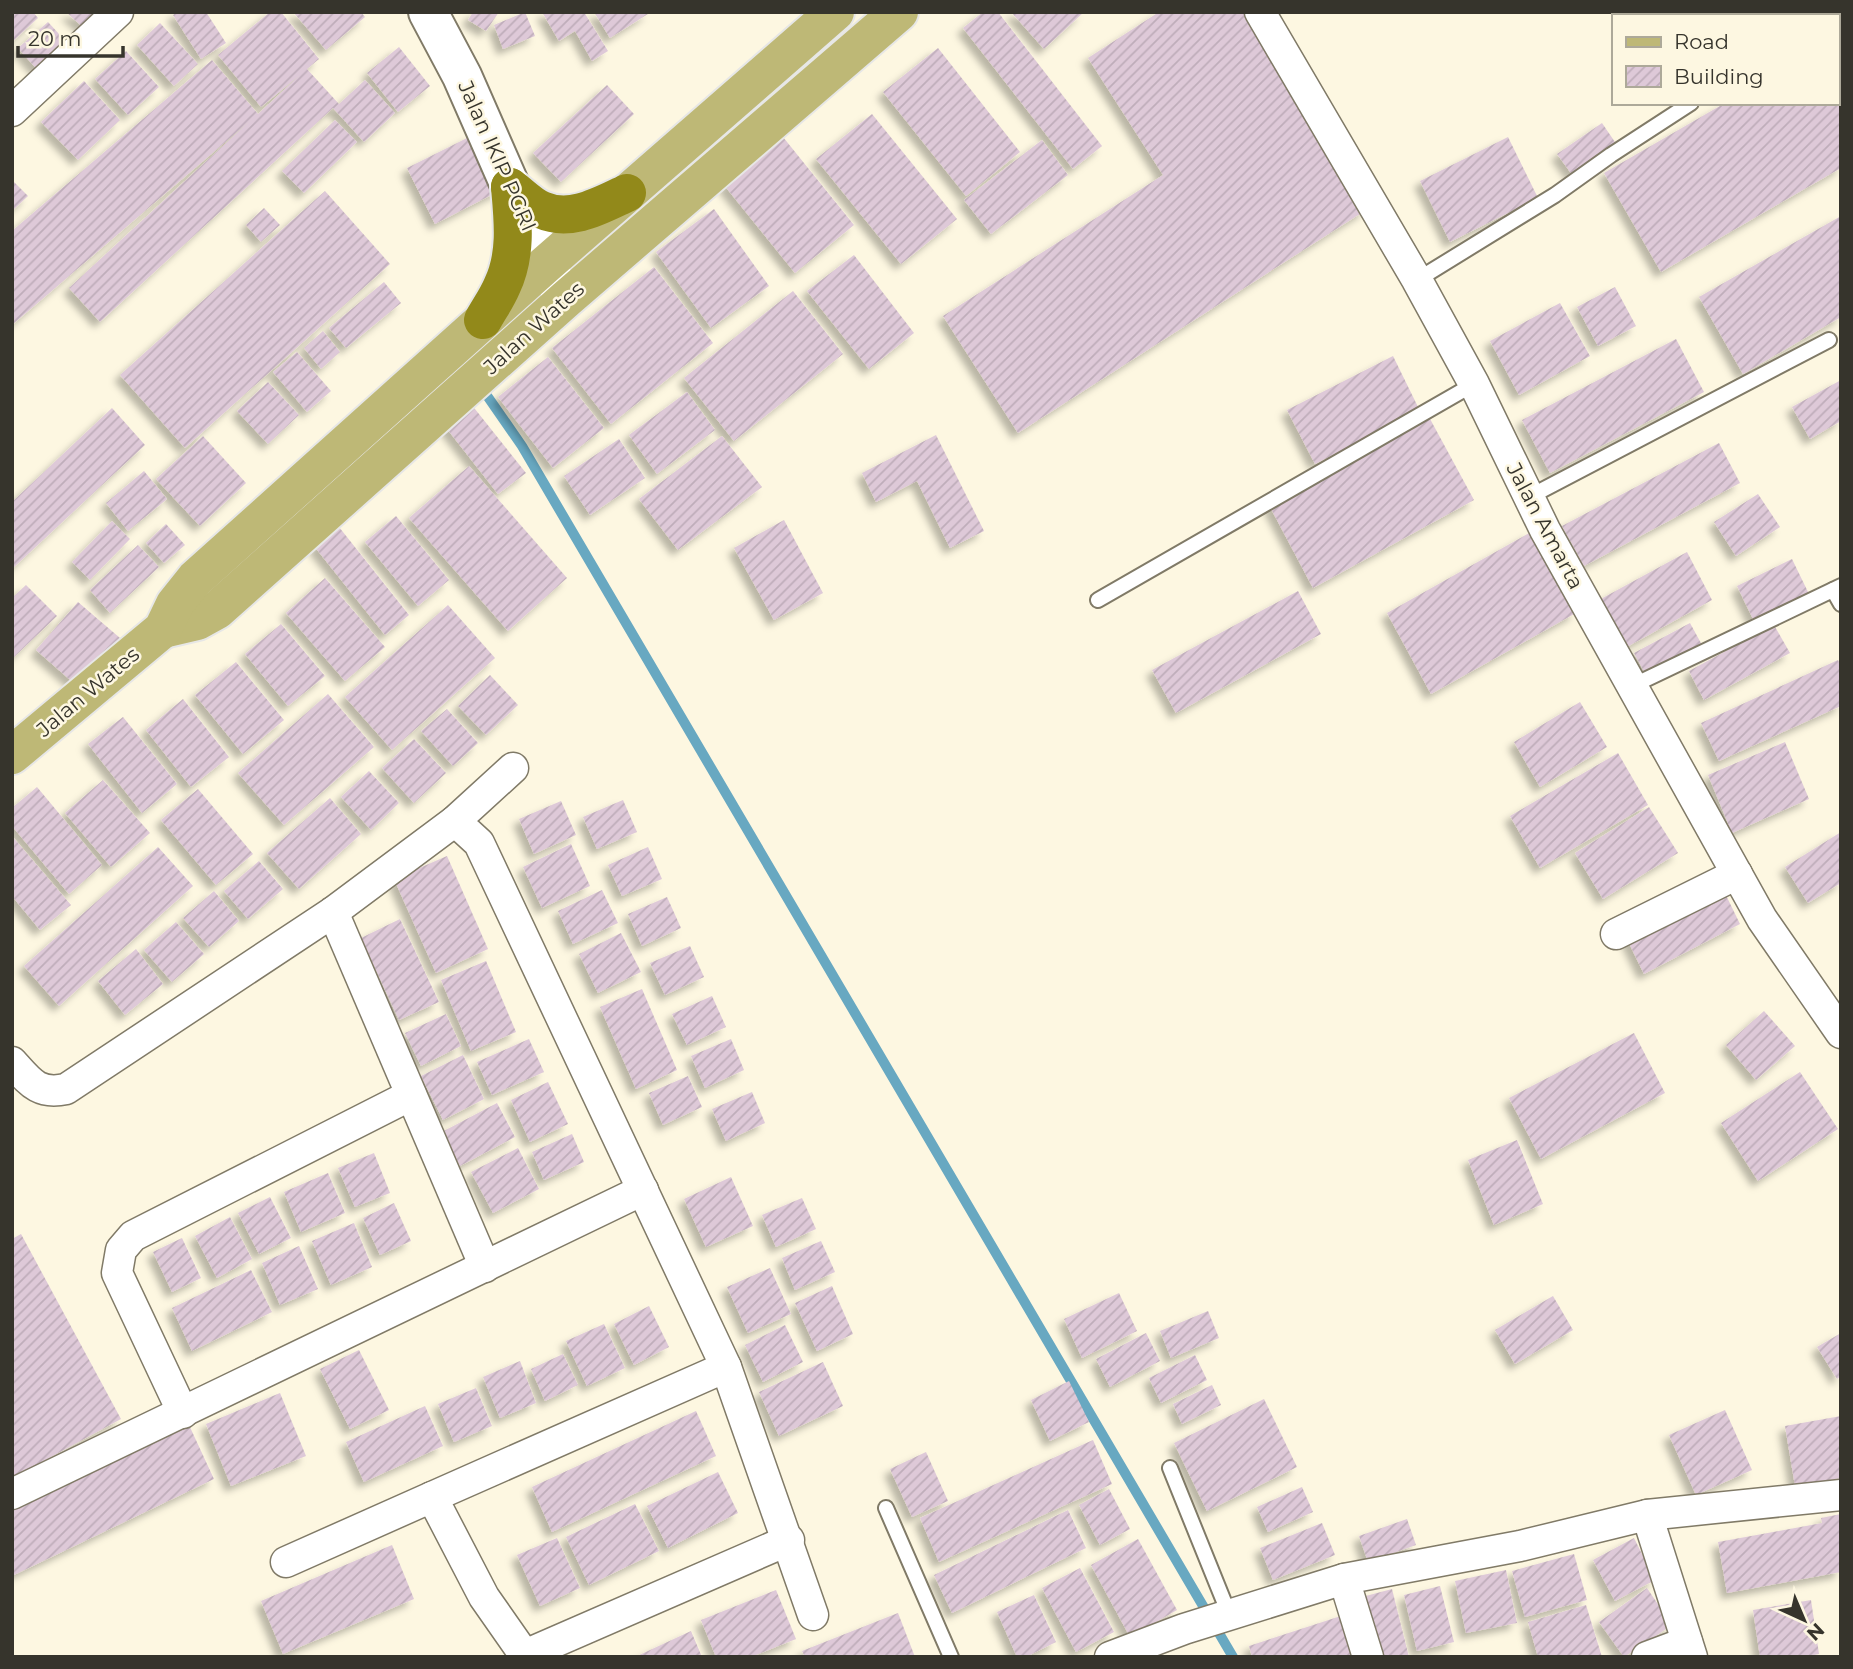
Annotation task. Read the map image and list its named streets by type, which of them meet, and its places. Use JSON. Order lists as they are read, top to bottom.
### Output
{
  "streets": {
    "main road": ["Jalan IKIP PGRI", "Jalan Wates"],
    "street": ["Jalan Amarta"]
  },
  "crossings": [
    ["Jalan IKIP PGRI", "Jalan Wates"]
  ],
  "legend": ["Road", "Building"],
  "scale_bar": "20 m",
  "north": "bottom right"
}
